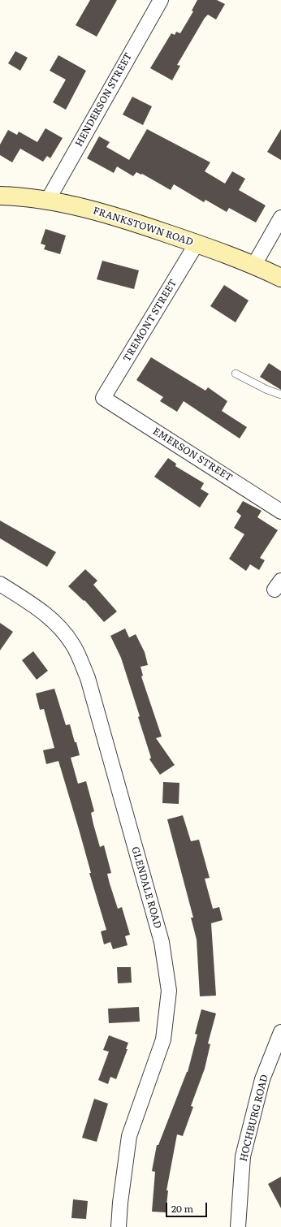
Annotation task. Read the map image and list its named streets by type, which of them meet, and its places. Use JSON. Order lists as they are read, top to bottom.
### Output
{
  "streets": {
    "main road": ["FRANKSTOWN ROAD"],
    "street": [
      "HENDERSON STREET",
      "TREMONT STREET",
      "EMERSON STREET",
      "GLENDALE ROAD",
      "HOCHBURG ROAD"
    ]
  },
  "crossings": [
    ["HENDERSON STREET", "FRANKSTOWN ROAD"],
    ["FRANKSTOWN ROAD", "TREMONT STREET"],
    ["TREMONT STREET", "EMERSON STREET"]
  ],
  "scale_bar": "20 m"
}
